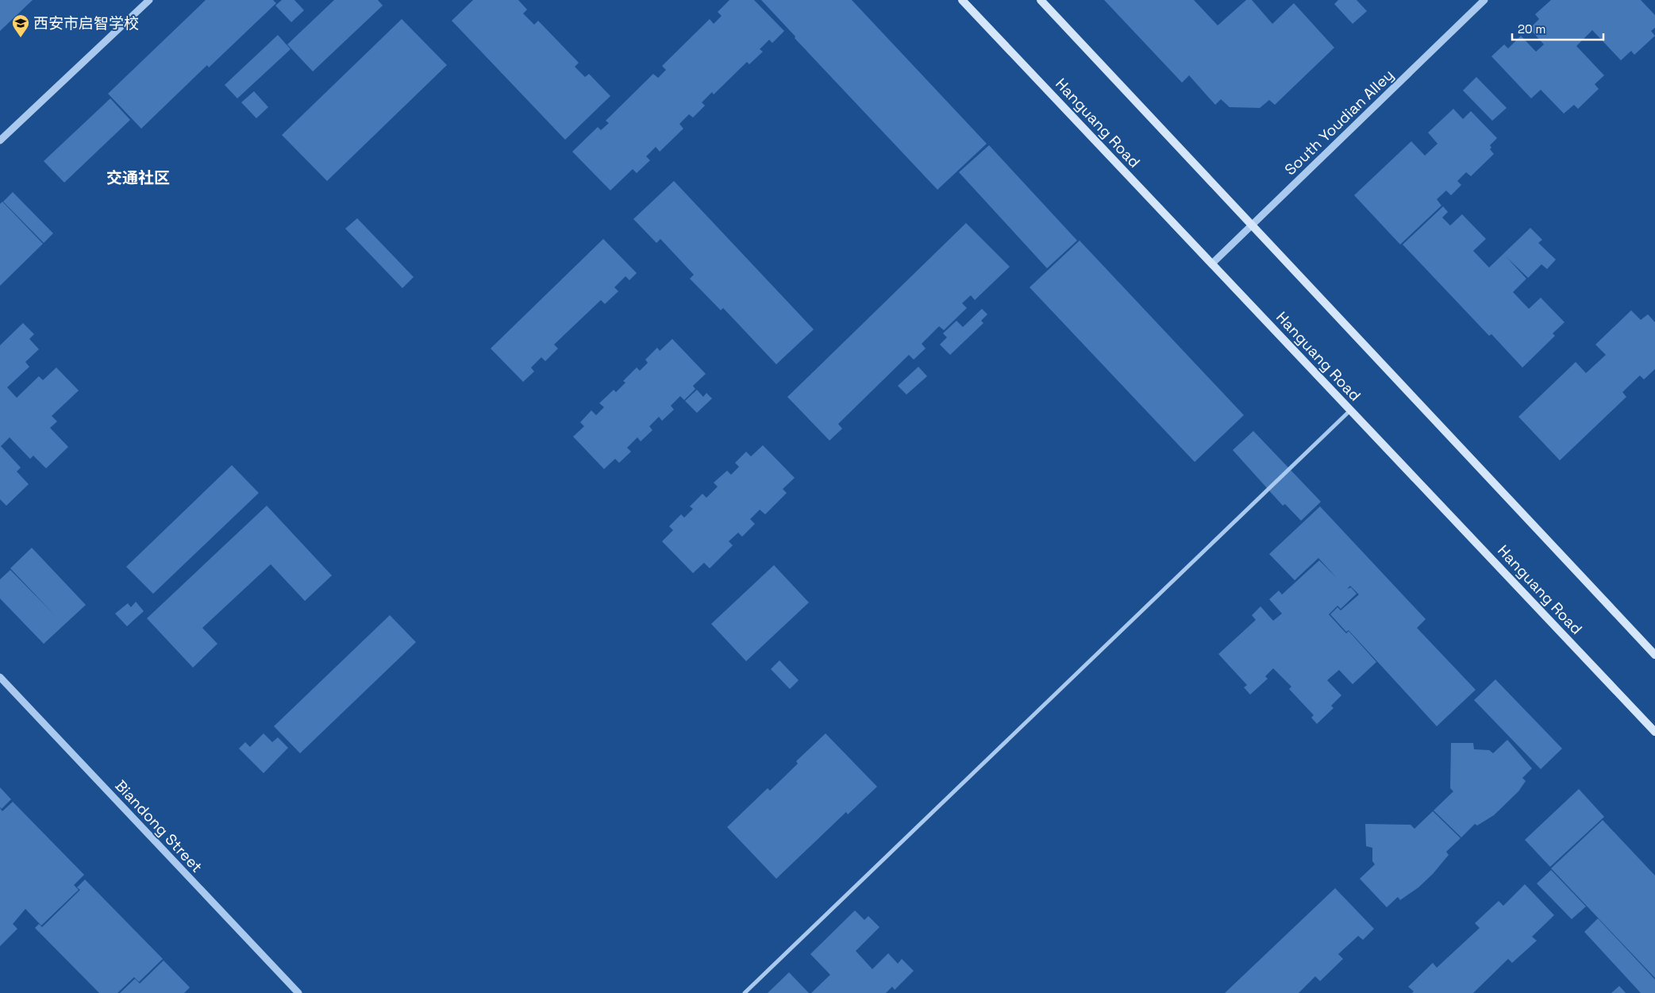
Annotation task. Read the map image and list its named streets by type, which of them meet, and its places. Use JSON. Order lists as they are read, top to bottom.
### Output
{
  "streets": {
    "main road": ["Hanguang Road"],
    "street": ["South Youdian Alley", "Biandong Street"]
  },
  "crossings": [
    ["South Youdian Alley", "Hanguang Road"]
  ],
  "districts": ["交通社区"],
  "places": {
    "school or university": ["西安市启智学校"]
  },
  "scale_bar": "20 m"
}
